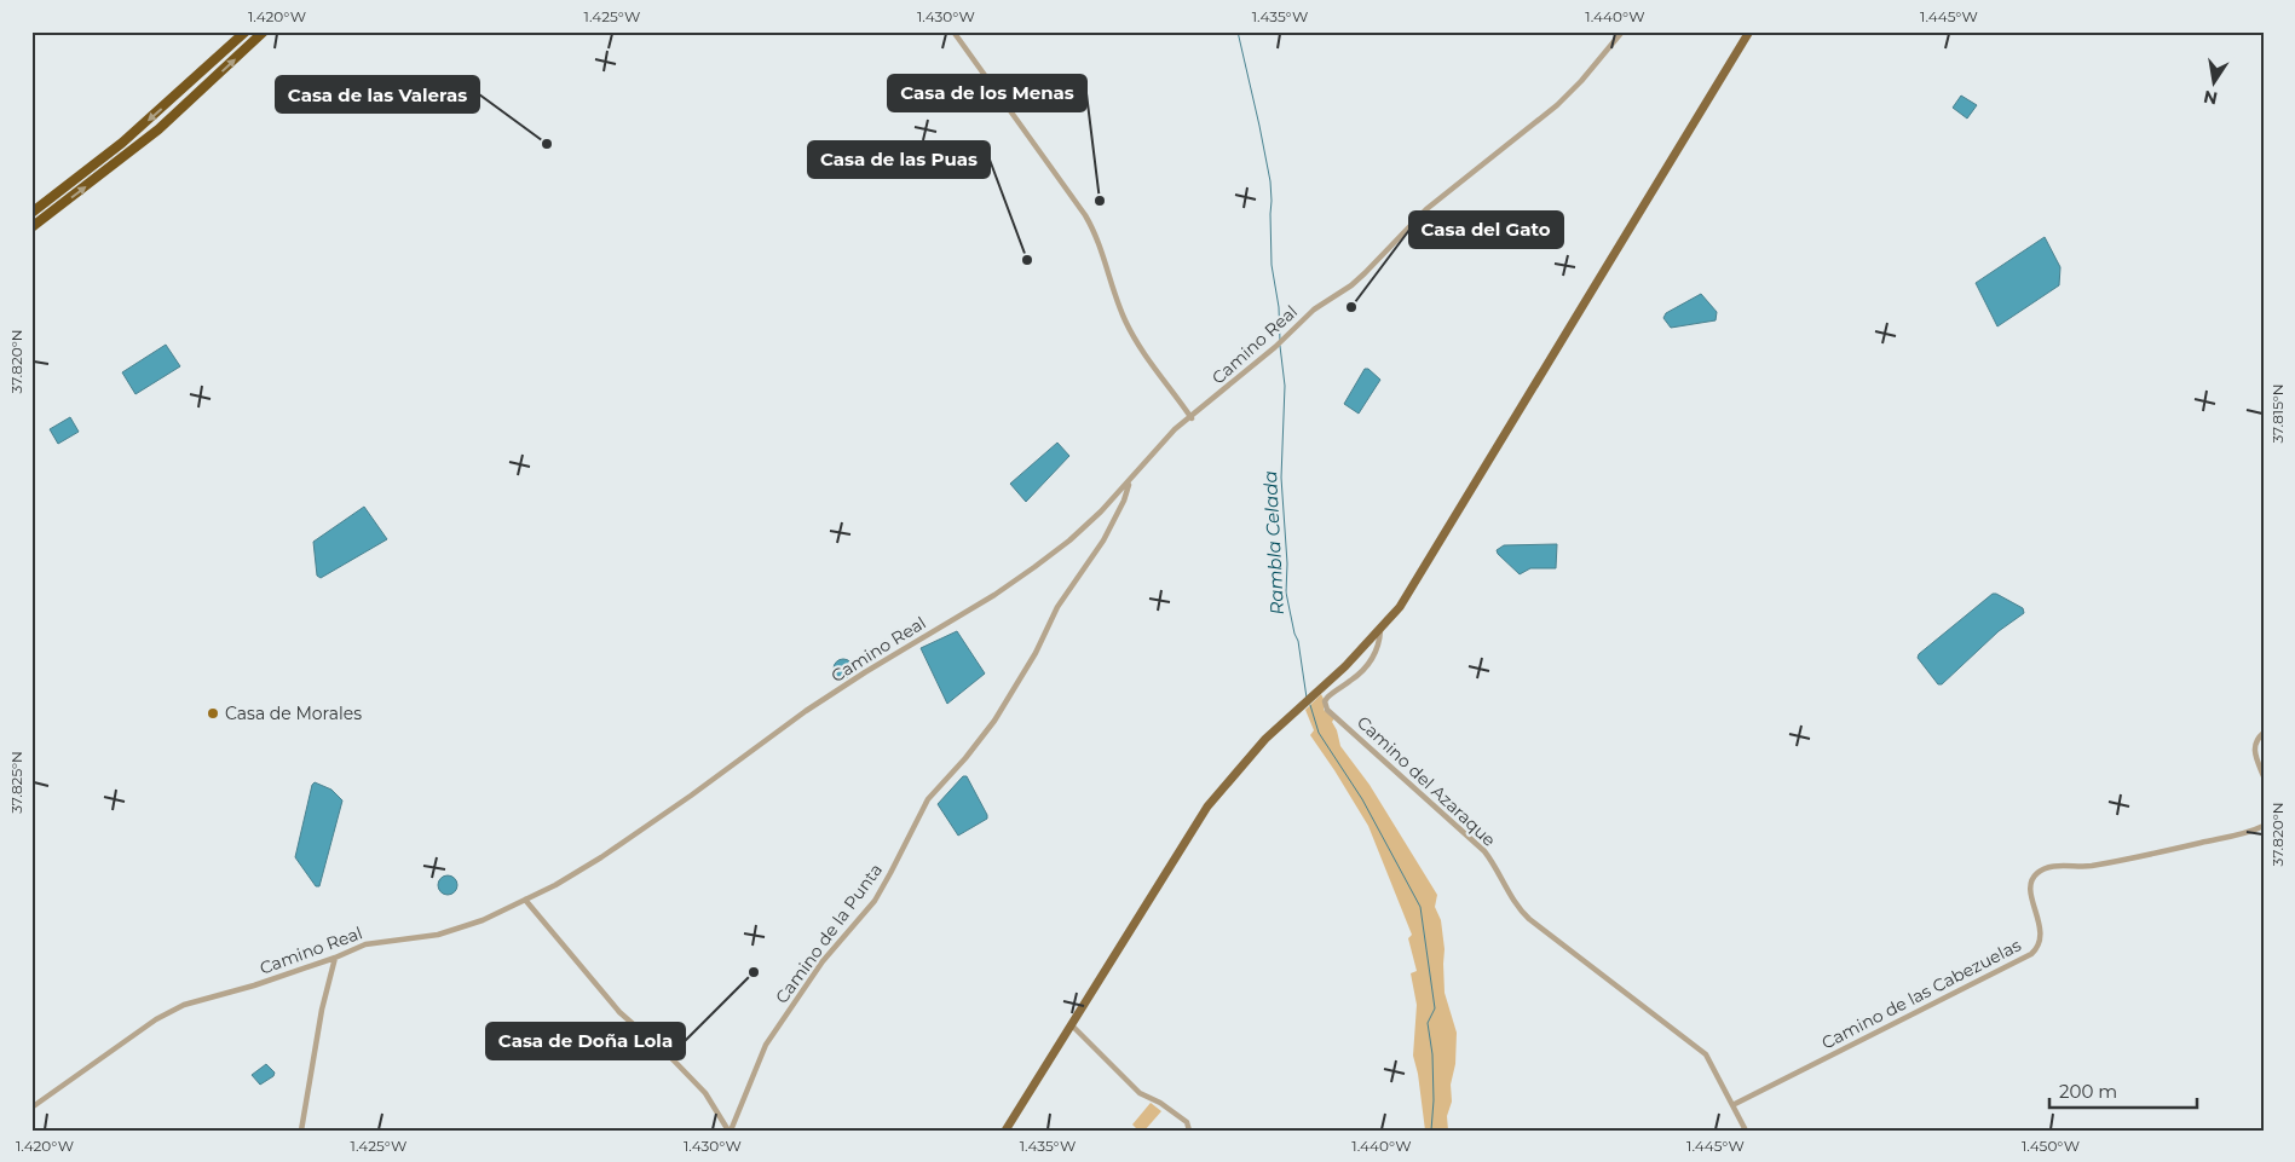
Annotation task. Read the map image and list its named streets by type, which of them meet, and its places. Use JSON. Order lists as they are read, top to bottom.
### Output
{
  "streets": {
    "street": [
      "Camino Real",
      "Camino del Azaraque",
      "Camino de la Punta",
      "Camino de las Cabezuelas"
    ]
  },
  "crossings": [
    ["Camino Real", "Camino de la Punta"],
    ["Camino del Azaraque", "Camino de las Cabezuelas"]
  ],
  "water": ["Rambla Celada"],
  "places": [
    "Casa de las Valeras",
    "Casa de los Menas",
    "Casa de las Puas",
    "Casa del Gato",
    "Casa de Morales",
    "Casa de Doña Lola"
  ],
  "scale_bar": "200 m",
  "north": "bottom",
  "coordinates": [
    "1.420°W",
    "1.425°W",
    "1.430°W",
    "1.435°W",
    "1.440°W",
    "1.445°W",
    "37.820°N",
    "37.815°N",
    "37.825°N",
    "1.450°W"
  ]
}
